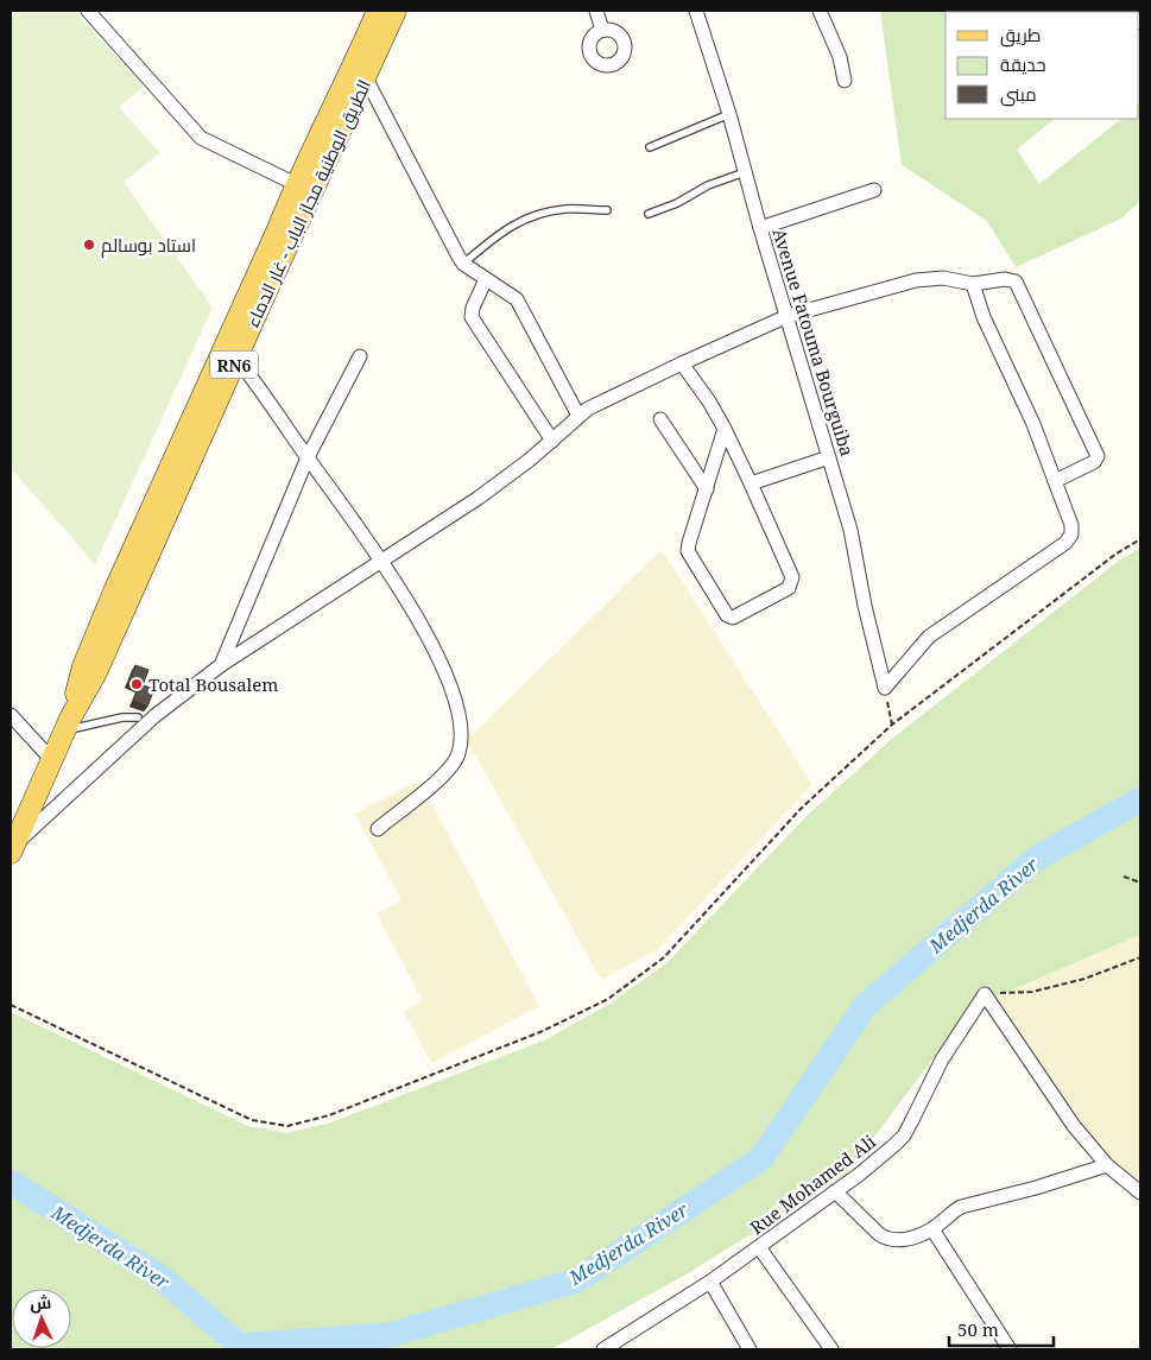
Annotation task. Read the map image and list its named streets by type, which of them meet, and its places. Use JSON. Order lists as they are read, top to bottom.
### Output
{
  "streets": {
    "main road": ["الطريق الوطنية مجاز الباب - غار الدماء", "RN6"],
    "street": ["Avenue Fatouma Bourguiba", "Rue Mohamed Ali"]
  },
  "water": ["Medjerda River"],
  "places": ["استاد بوسالم", "Total Bousalem"],
  "legend": ["طريق", "حديقة", "مبنى"],
  "scale_bar": "50 m",
  "north": "top"
}
